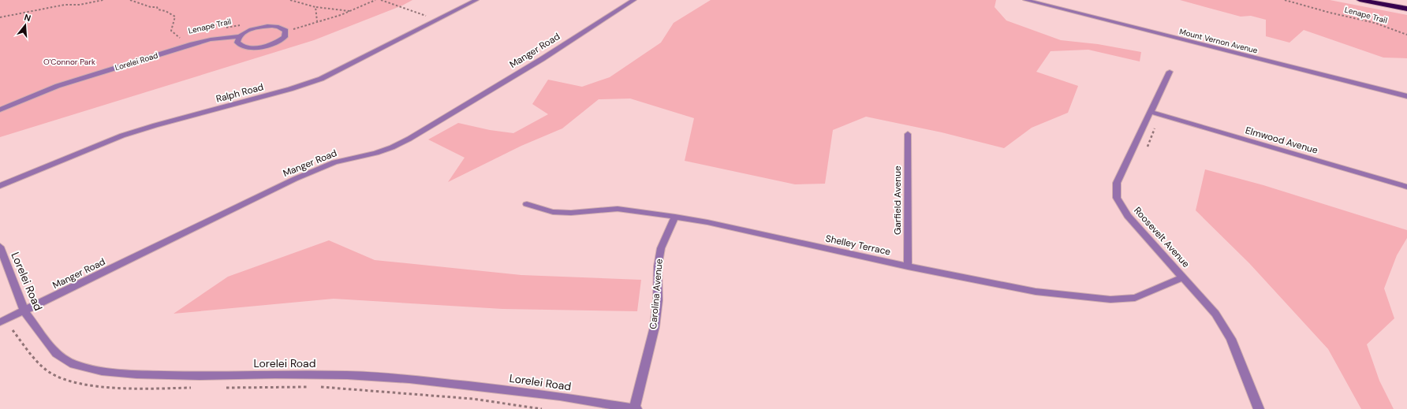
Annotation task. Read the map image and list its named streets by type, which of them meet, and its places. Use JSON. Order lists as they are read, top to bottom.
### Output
{
  "streets": {
    "street": [
      "Mount Vernon Avenue",
      "Manger Road",
      "Lorelei Road",
      "Ralph Road",
      "Elmwood Avenue",
      "Garfield Avenue",
      "Roosevelt Avenue",
      "Shelley Terrace",
      "Carolina Avenue"
    ],
    "path": ["Lenape Trail"]
  },
  "crossings": [
    ["Manger Road", "Lorelei Road"],
    ["Lorelei Road", "Carolina Avenue"],
    ["Elmwood Avenue", "Roosevelt Avenue"],
    ["Garfield Avenue", "Shelley Terrace"],
    ["Roosevelt Avenue", "Shelley Terrace"],
    ["Shelley Terrace", "Carolina Avenue"]
  ],
  "parks": ["O'Connor Park"],
  "north": "top"
}
